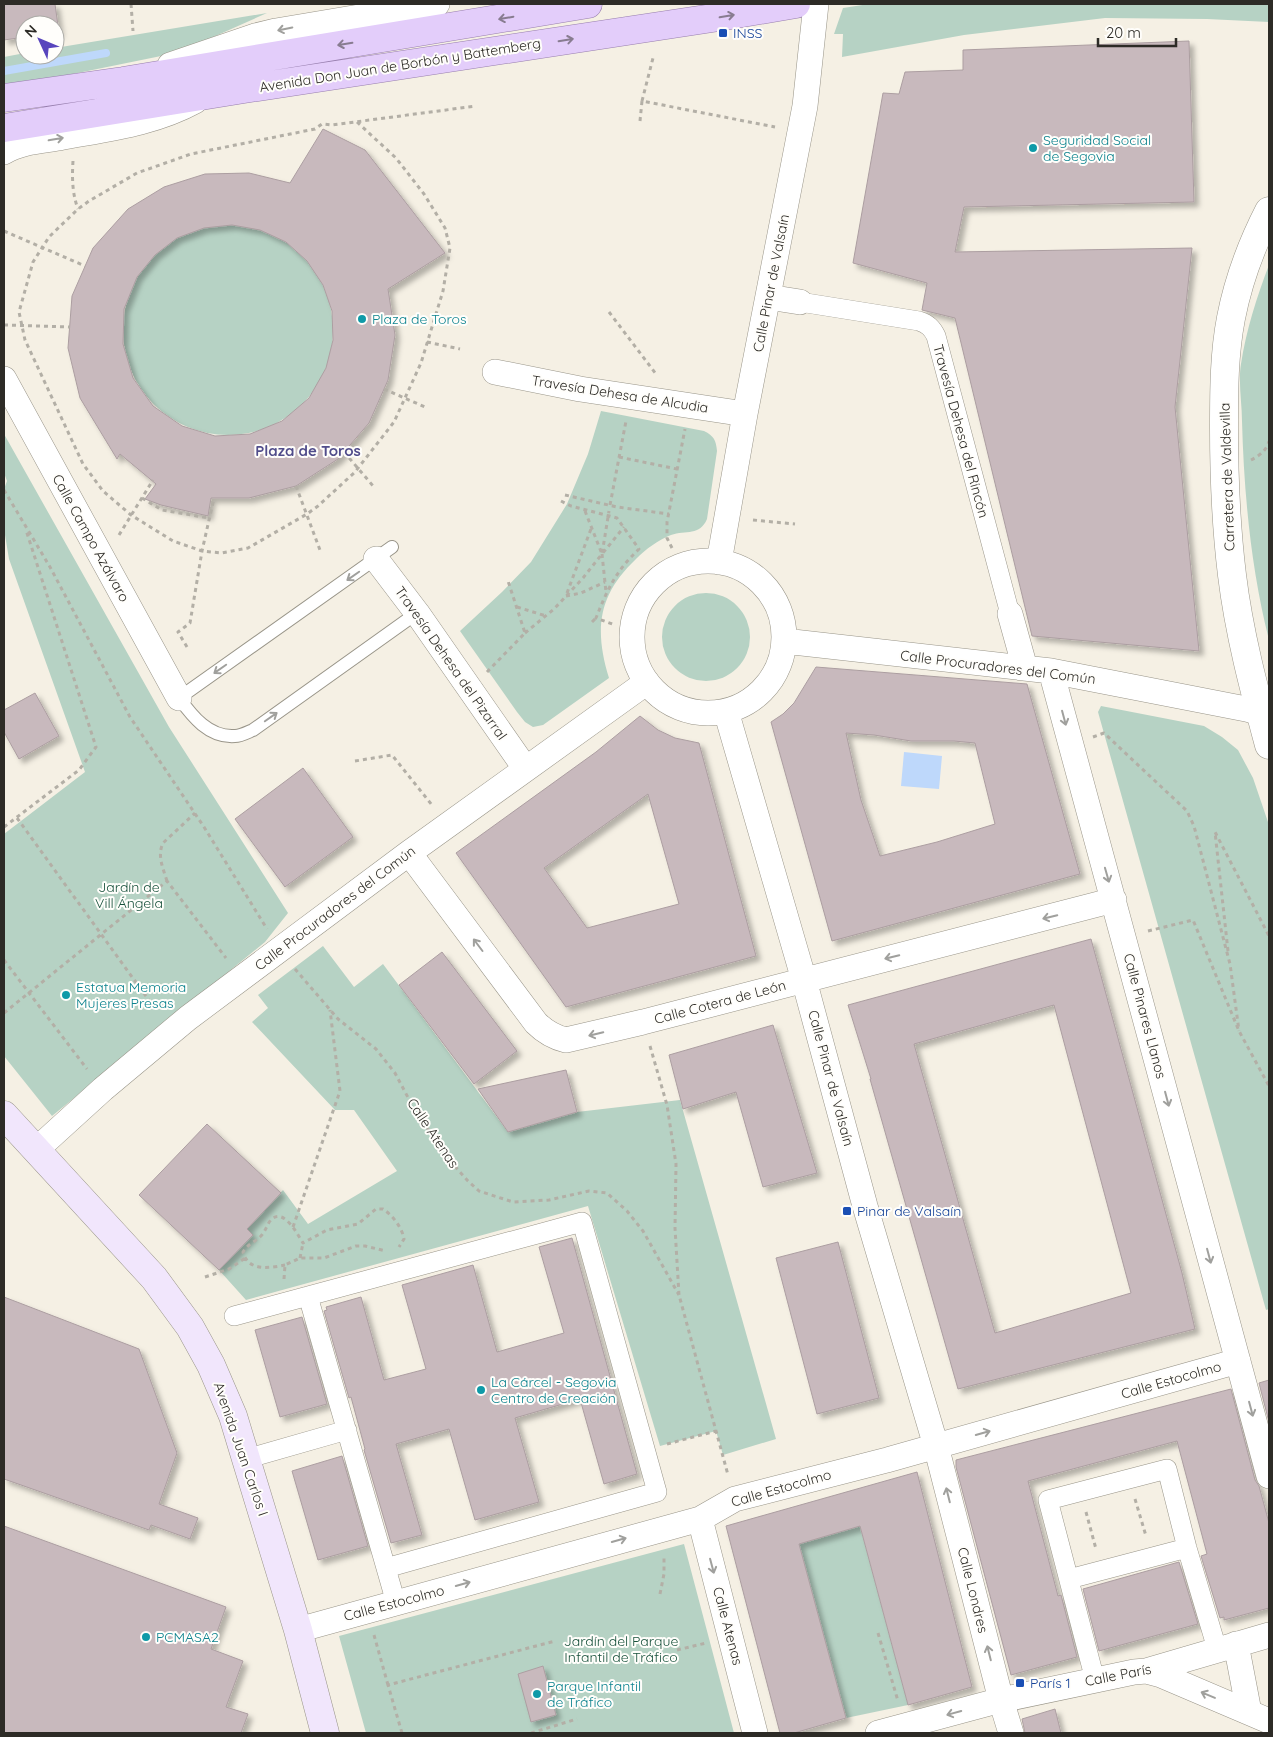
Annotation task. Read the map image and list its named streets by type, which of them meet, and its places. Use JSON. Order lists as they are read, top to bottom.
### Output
{
  "streets": {
    "main road": ["Avenida Don Juan de Borbón y Battemberg", "Avenida Juan Carlos I"],
    "street": [
      "Calle Pinar de Valsaín",
      "Travesía Dehesa de Alcudia",
      "Travesía Dehesa del Rincón",
      "Carretera de Valdevilla",
      "Calle Campo Azálvaro",
      "Travesía Dehesa del Pizarral",
      "Calle Procuradores del Común",
      "Calle Cotera de León",
      "Calle Pinares Llanos",
      "Calle Atenas",
      "Calle Estocolmo",
      "Calle Londres",
      "Calle París"
    ]
  },
  "crossings": [
    ["Calle Pinar de Valsaín", "Travesía Dehesa de Alcudia"],
    ["Calle Pinar de Valsaín", "Travesía Dehesa del Rincón"],
    ["Calle Pinar de Valsaín", "Calle Procuradores del Común"],
    ["Calle Pinar de Valsaín", "Calle Cotera de León"],
    ["Calle Pinar de Valsaín", "Calle Estocolmo"],
    ["Calle Pinar de Valsaín", "Calle Londres"],
    ["Travesía Dehesa del Rincón", "Calle Procuradores del Común"],
    ["Carretera de Valdevilla", "Calle Procuradores del Común"],
    ["Calle Campo Azálvaro", "Travesía Dehesa del Pizarral"],
    ["Travesía Dehesa del Pizarral", "Calle Procuradores del Común"],
    ["Calle Procuradores del Común", "Calle Cotera de León"],
    ["Calle Procuradores del Común", "Calle Pinares Llanos"],
    ["Calle Procuradores del Común", "Calle Atenas"],
    ["Calle Procuradores del Común", "Avenida Juan Carlos I"],
    ["Calle Cotera de León", "Calle Pinares Llanos"],
    ["Calle Cotera de León", "Calle Atenas"],
    ["Calle Pinares Llanos", "Calle Estocolmo"],
    ["Calle Atenas", "Calle Estocolmo"],
    ["Calle Estocolmo", "Avenida Juan Carlos I"],
    ["Calle Estocolmo", "Calle Londres"],
    ["Calle Londres", "Calle París"]
  ],
  "one_way": [
    "Calle Campo Azálvaro",
    "Calle Cotera de León",
    "Calle Pinares Llanos",
    "Calle Estocolmo"
  ],
  "districts": ["Plaza de Toros"],
  "parks": ["Jardín de Vill Ángela", "Jardín del Parque Infantil de Tráfico"],
  "places": {
    "transit": ["INSS", "Pinar de Valsaín", "París 1"],
    "other": [
      "Seguridad Social de Segovia",
      "Plaza de Toros",
      "Estatua Memoria Mujeres Presas",
      "La Cárcel - Segovia Centro de Creación",
      "PCMASA2",
      "Parque Infantil de Tráfico"
    ]
  },
  "scale_bar": "20 m",
  "north": "top left"
}
